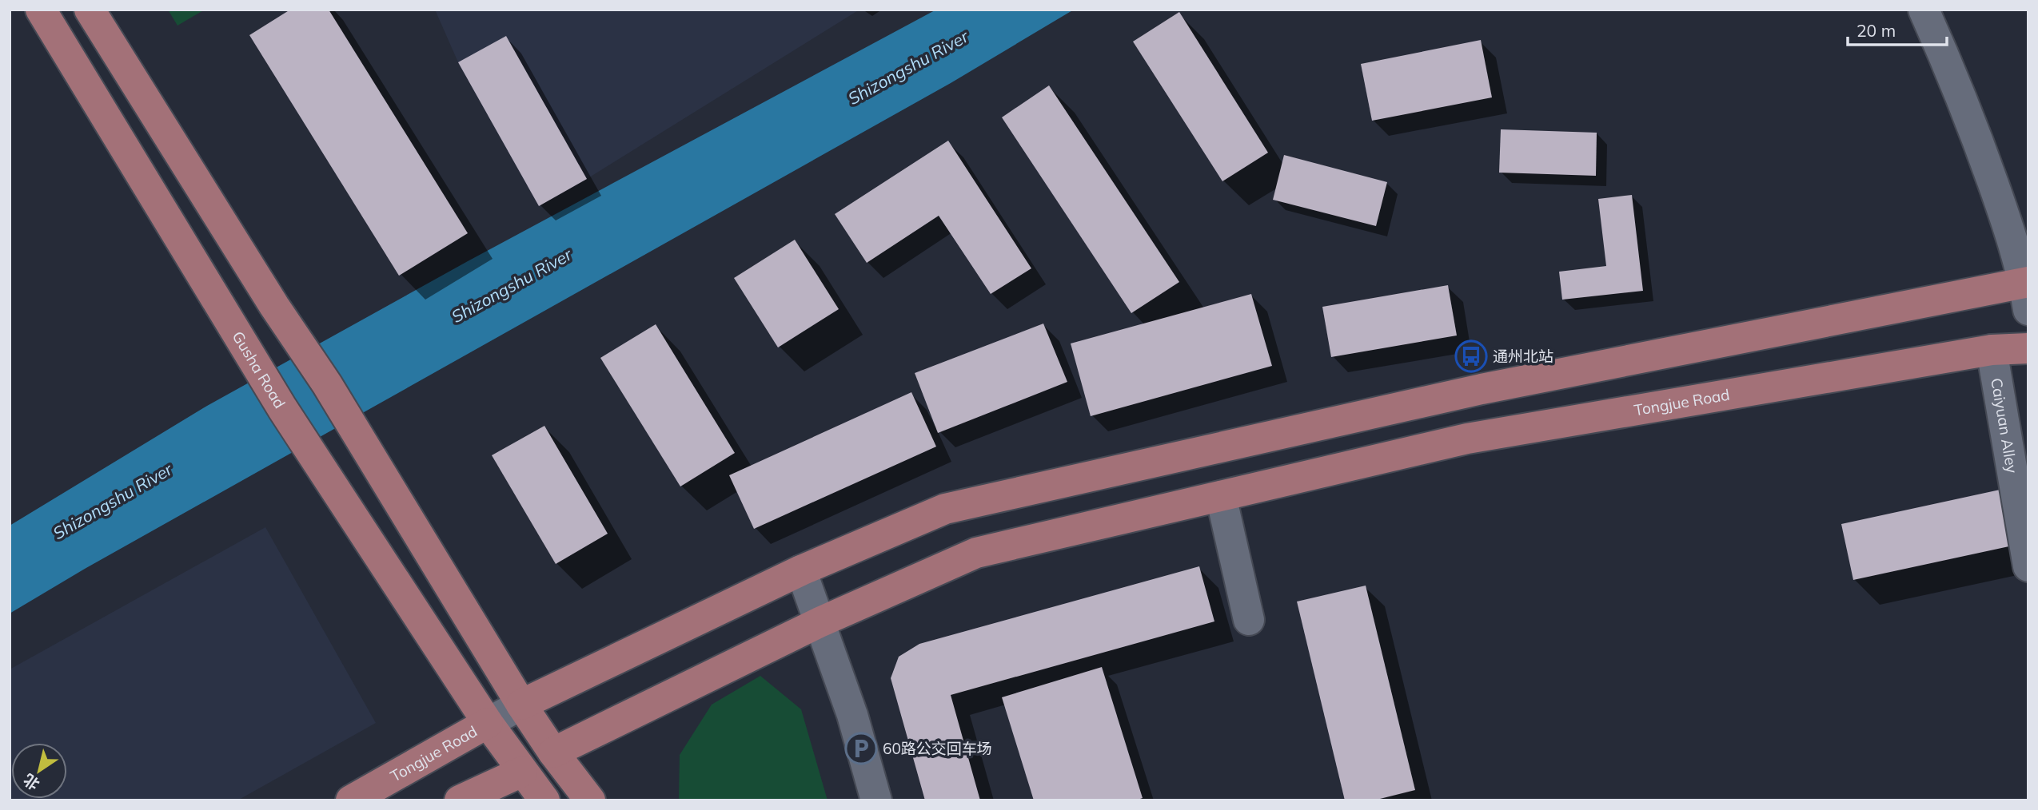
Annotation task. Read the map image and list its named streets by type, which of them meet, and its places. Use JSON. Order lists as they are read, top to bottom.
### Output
{
  "streets": {
    "main road": ["Gusha Road", "Tongjue Road"],
    "street": ["Caiyuan Alley"]
  },
  "crossings": [
    ["Gusha Road", "Tongjue Road"],
    ["Tongjue Road", "Caiyuan Alley"]
  ],
  "water": ["Shizongshu River"],
  "places": {
    "bus stop": ["通州北站"],
    "parking": ["60路公交回车场"]
  },
  "scale_bar": "20 m",
  "north": "bottom left"
}
